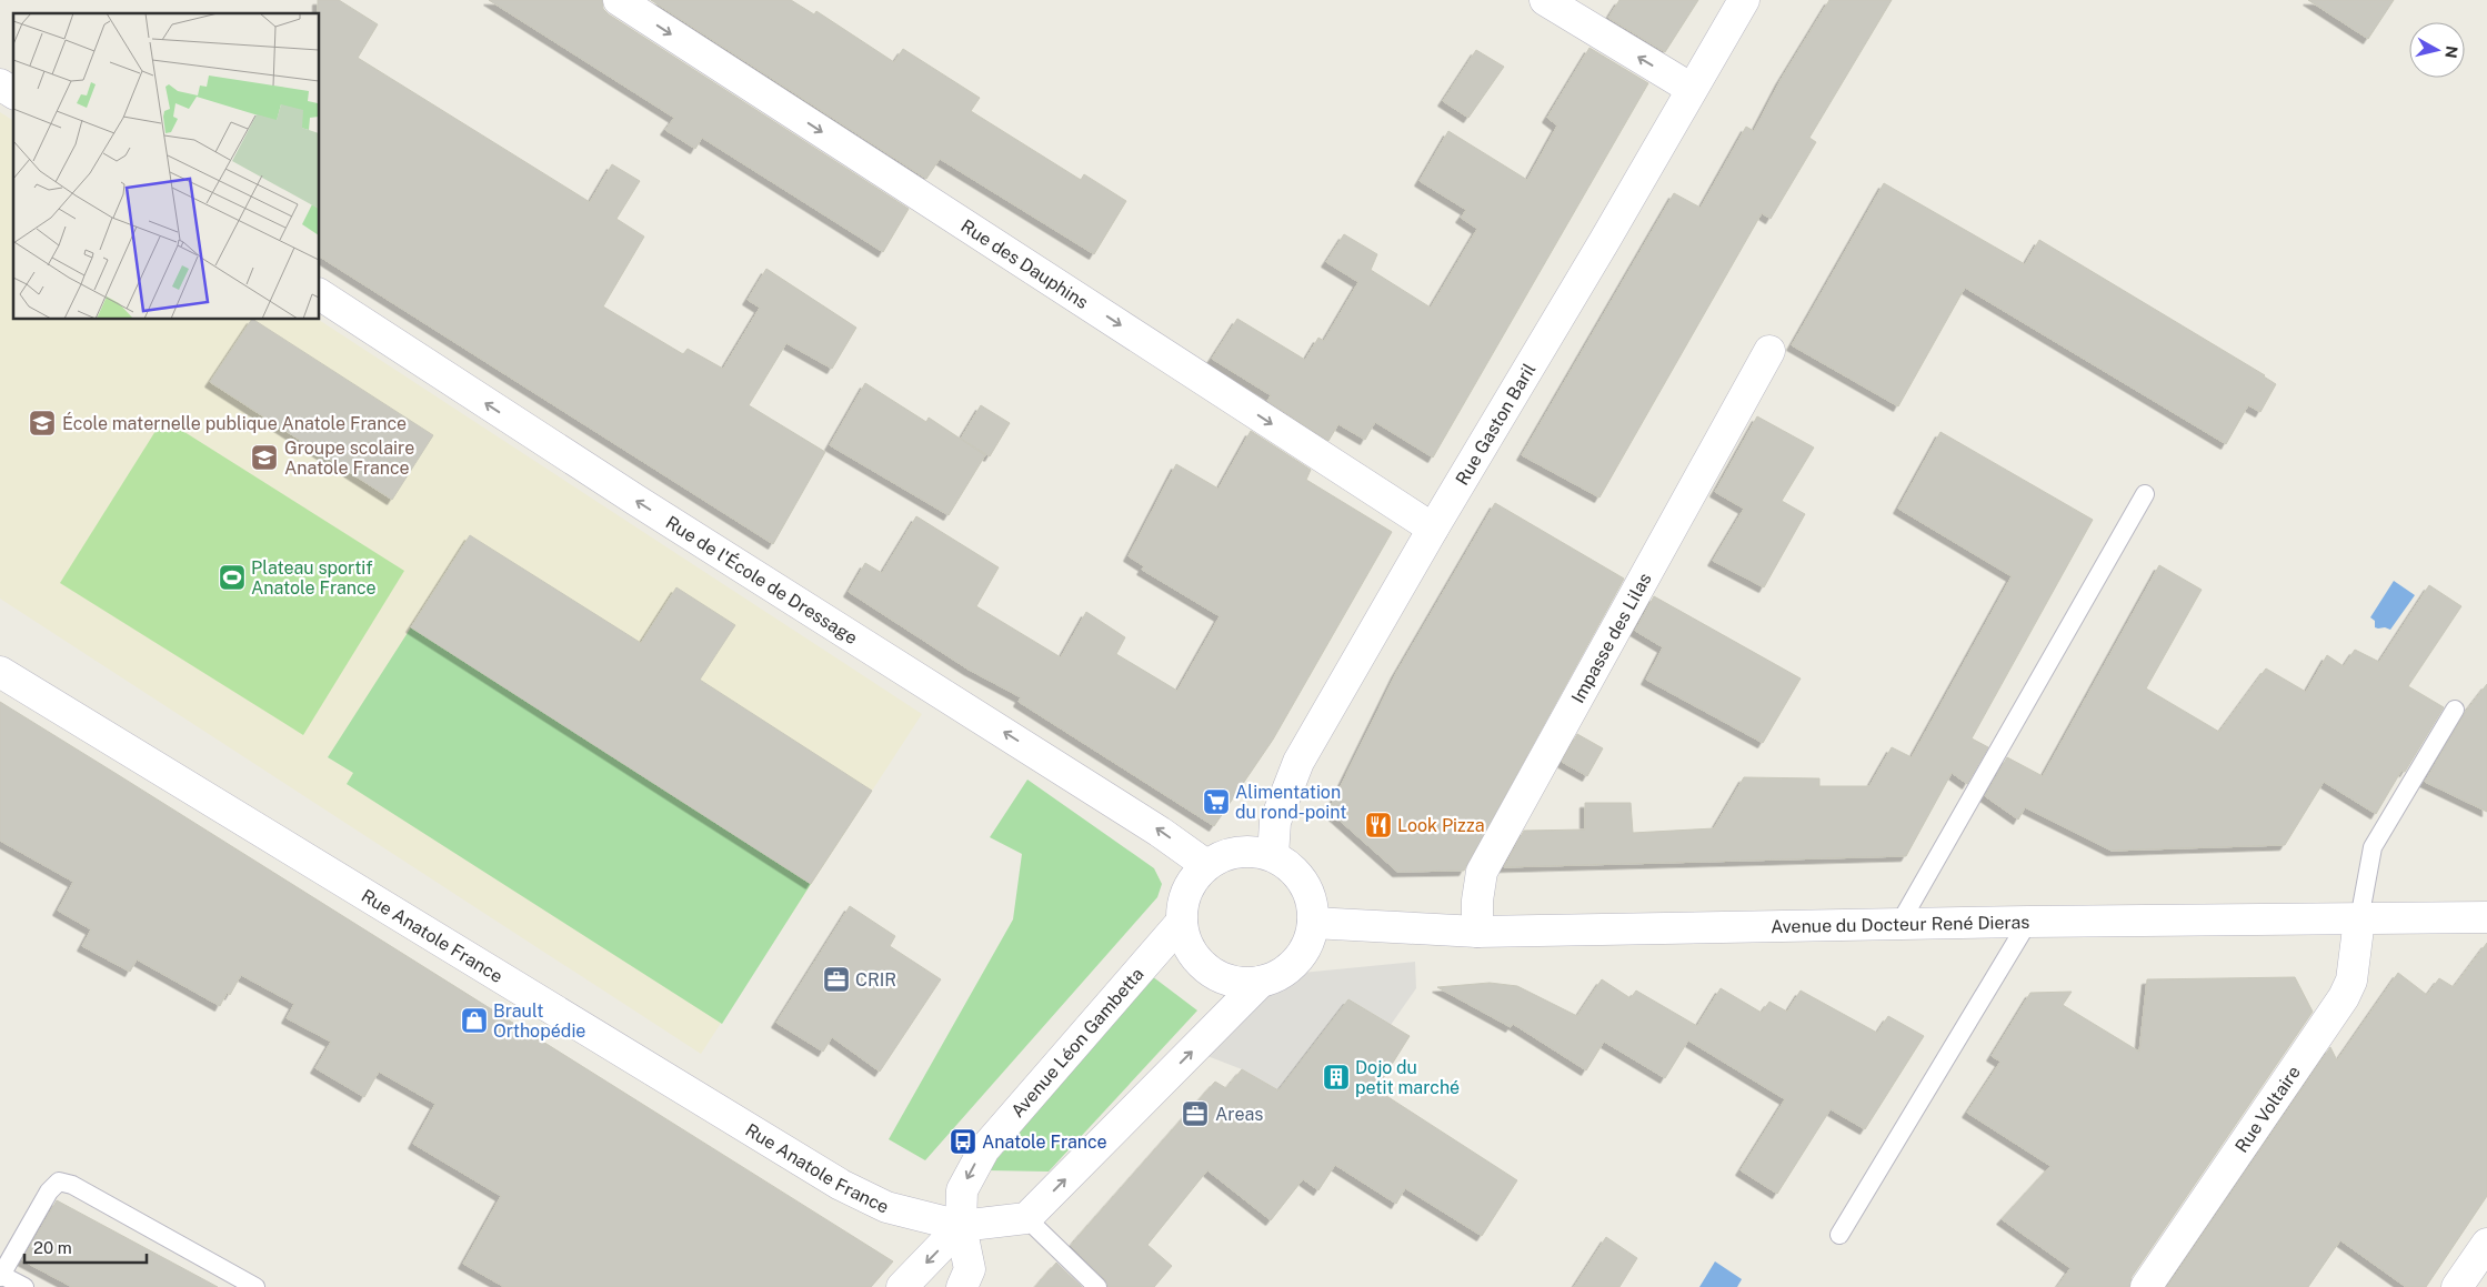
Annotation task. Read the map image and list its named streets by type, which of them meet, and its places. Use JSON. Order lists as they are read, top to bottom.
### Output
{
  "streets": {
    "street": [
      "Rue des Dauphins",
      "Rue Gaston Baril",
      "Rue de l'École de Dressage",
      "Impasse des Lilas",
      "Avenue du Docteur René Dieras",
      "Rue Anatole France",
      "Avenue Léon Gambetta",
      "Rue Voltaire"
    ]
  },
  "crossings": [
    ["Rue des Dauphins", "Rue Gaston Baril"],
    ["Rue Gaston Baril", "Rue de l'École de Dressage"],
    ["Rue Gaston Baril", "Avenue du Docteur René Dieras"],
    ["Rue Gaston Baril", "Avenue Léon Gambetta"],
    ["Rue de l'École de Dressage", "Avenue du Docteur René Dieras"],
    ["Rue de l'École de Dressage", "Avenue Léon Gambetta"],
    ["Impasse des Lilas", "Avenue du Docteur René Dieras"],
    ["Avenue du Docteur René Dieras", "Avenue Léon Gambetta"],
    ["Avenue du Docteur René Dieras", "Rue Voltaire"],
    ["Rue Anatole France", "Avenue Léon Gambetta"]
  ],
  "one_way": ["Rue des Dauphins", "Rue de l'École de Dressage"],
  "places": {
    "school or university": ["École maternelle publique Anatole France", "Groupe scolaire Anatole France"],
    "sports": ["Plateau sportif Anatole France"],
    "supermarket": ["Alimentation du rond-point"],
    "restaurant": ["Look Pizza"],
    "office": ["CRIR", "Areas"],
    "shop": ["Brault Orthopédie"],
    "building": ["Dojo du petit marché"],
    "bus stop": ["Anatole France"]
  },
  "scale_bar": "20 m",
  "north": "right"
}
